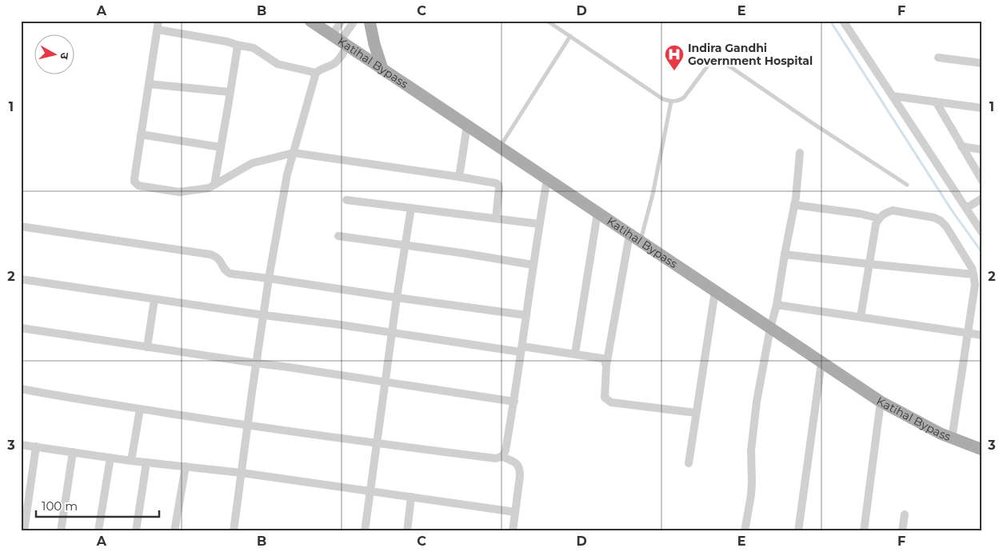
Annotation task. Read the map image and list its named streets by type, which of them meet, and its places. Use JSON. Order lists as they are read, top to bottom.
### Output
{
  "streets": {
    "main road": ["Katihal Bypass"]
  },
  "places": {
    "hospital": ["Indira Gandhi Government Hospital"]
  },
  "scale_bar": "100 m",
  "north": "right",
  "grid": {
    "columns": [
      "A",
      "B",
      "C",
      "D",
      "E",
      "F"
    ],
    "rows": ["1", "2", "3"]
  }
}
